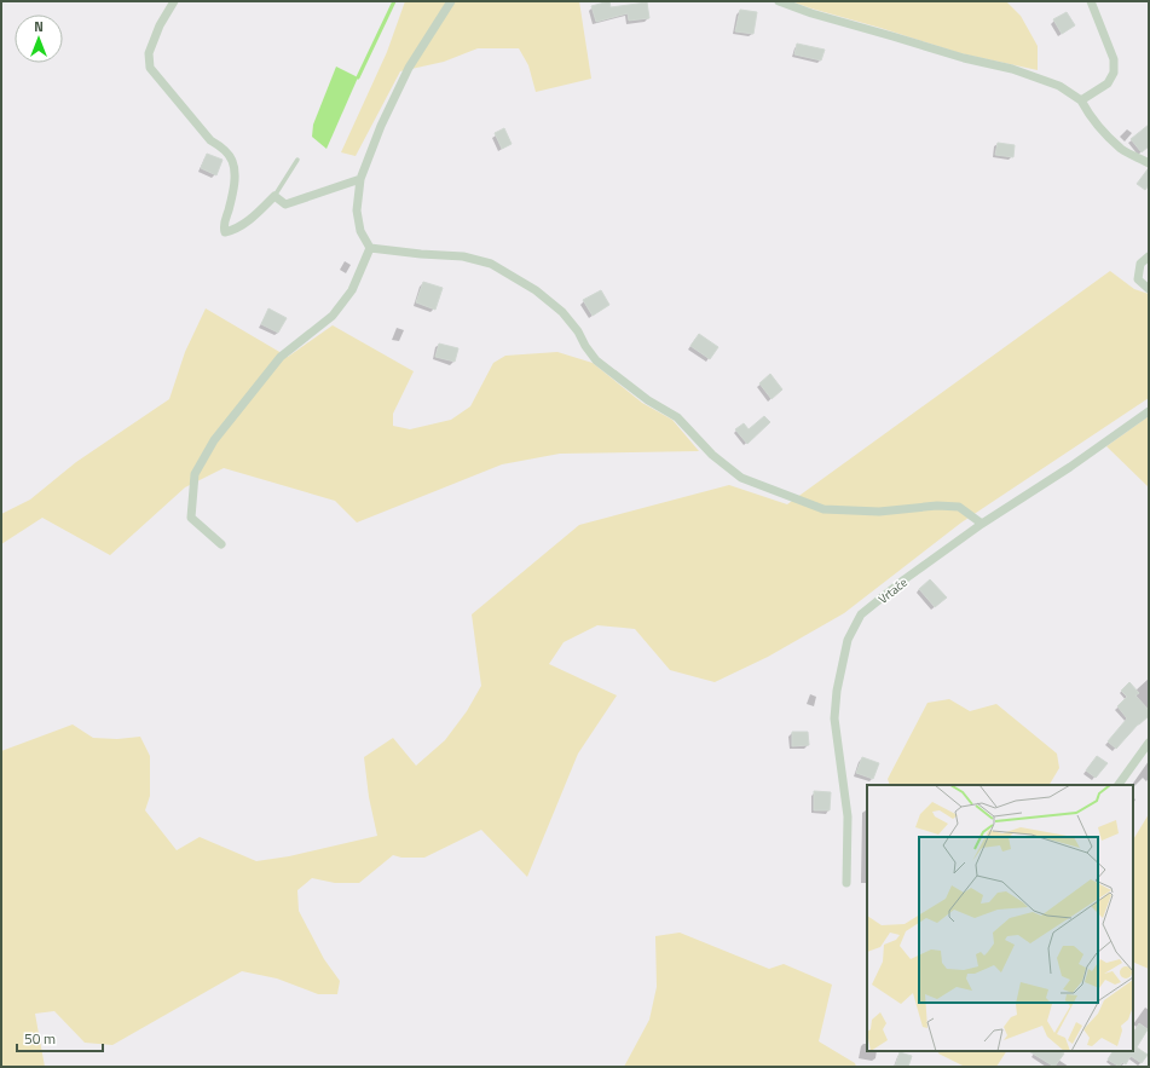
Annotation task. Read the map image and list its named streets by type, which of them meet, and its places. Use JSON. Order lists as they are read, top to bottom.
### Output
{
  "streets": {
    "street": ["Vrtače"]
  },
  "scale_bar": "50 m",
  "north": "top"
}
